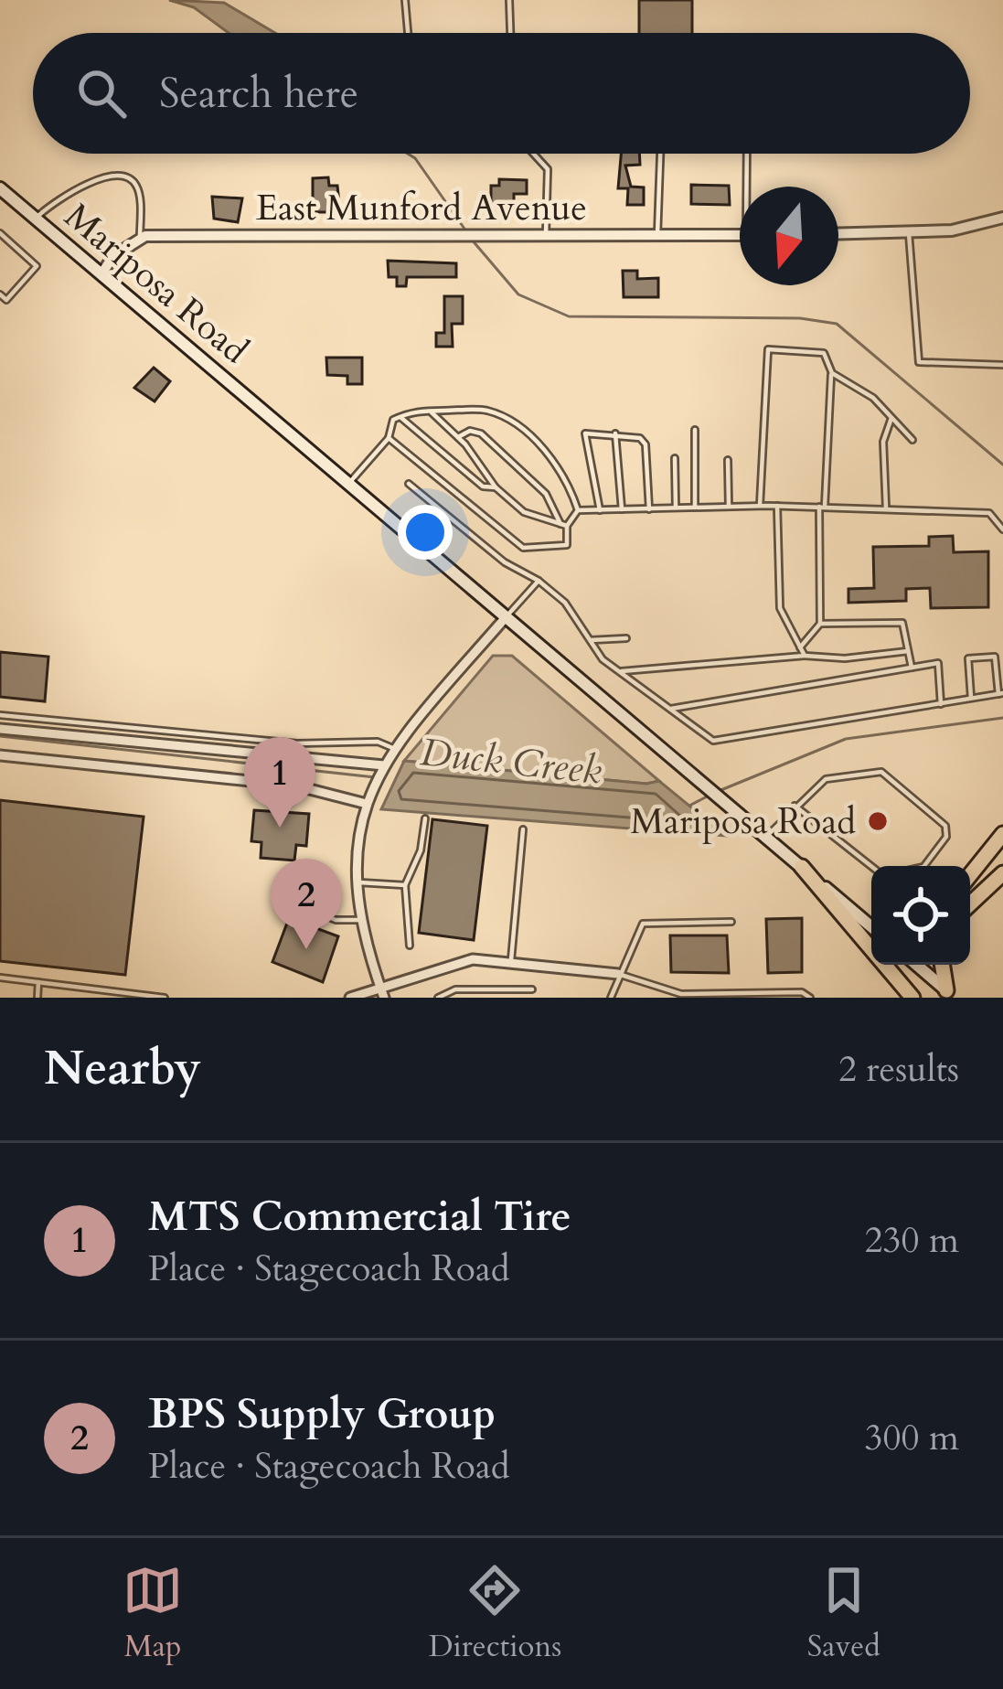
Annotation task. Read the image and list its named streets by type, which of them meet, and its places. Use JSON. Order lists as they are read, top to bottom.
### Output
{
  "streets": {
    "main road": ["Mariposa Road"],
    "street": ["East Munford Avenue"]
  },
  "water": ["Duck Creek"],
  "places": ["Mariposa Road"],
  "north": "bottom",
  "page": {
    "search": "Search here",
    "pins": ["1", "2"],
    "heading": ["Nearby", "2 results"],
    "list": [
      {
        "mark": "1",
        "name": "MTS Commercial Tire",
        "note": "Place · Stagecoach Road",
        "value": "230 m"
      },
      {
        "mark": "2",
        "name": "BPS Supply Group",
        "note": "Place · Stagecoach Road",
        "value": "300 m"
      }
    ],
    "nav": ["Map", "Directions", "Saved"]
  }
}
